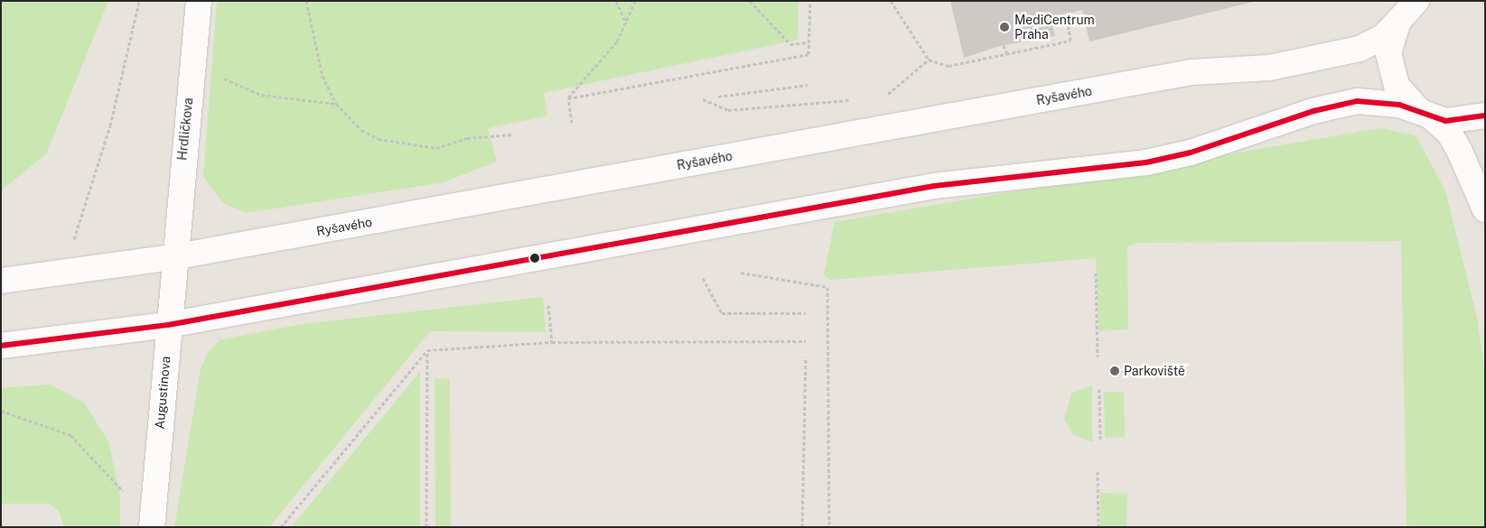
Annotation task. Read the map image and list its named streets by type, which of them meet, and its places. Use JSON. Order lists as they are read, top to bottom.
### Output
{
  "streets": {
    "main road": ["Ryšavého", "Hrdličkova", "Augustinova"]
  },
  "crossings": [
    ["Ryšavého", "Hrdličkova"],
    ["Ryšavého", "Augustinova"],
    ["Hrdličkova", "Augustinova"]
  ],
  "places": ["MediCentrum Praha", "Parkoviště"]
}
